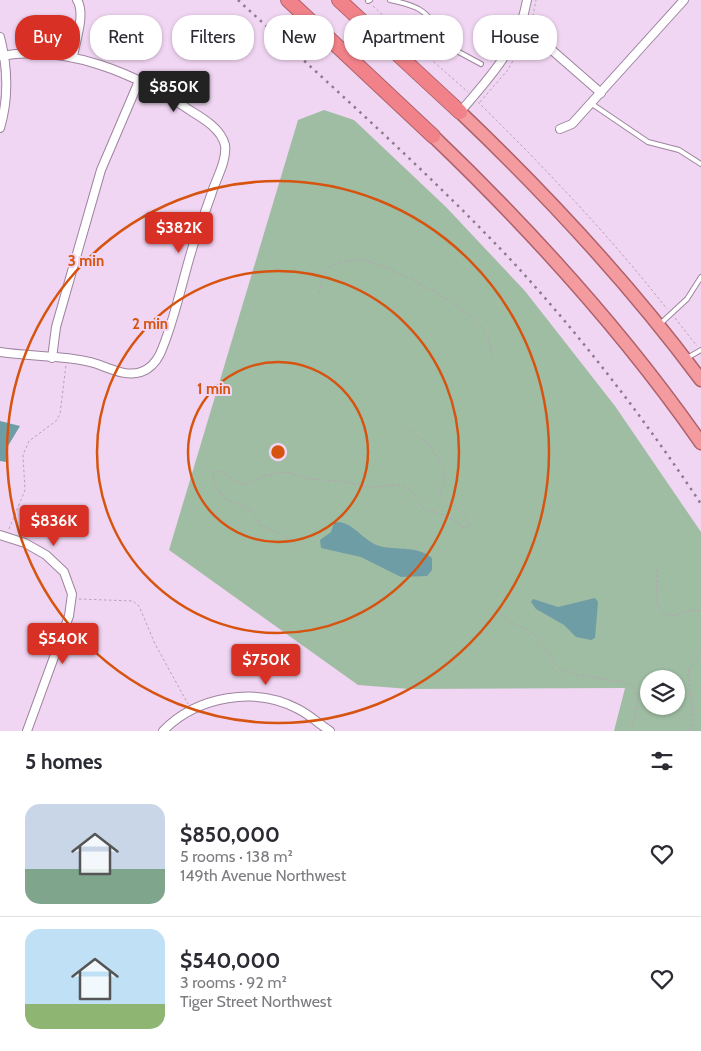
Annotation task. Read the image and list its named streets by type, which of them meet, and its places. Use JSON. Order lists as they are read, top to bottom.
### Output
{
  "page": {
    "chip": [
      "Buy",
      "Rent",
      "Filters",
      "New",
      "Apartment",
      "House"
    ],
    "price": [
      "$850K",
      "$382K",
      "$836K",
      "$540K",
      "$750K"
    ],
    "heading": "5 homes",
    "list": [
      {
        "name": "$850,000",
        "note": "5 rooms · 138 m² · 149th Avenue Northwest"
      },
      {
        "name": "$540,000",
        "note": "3 rooms · 92 m² · Tiger Street Northwest"
      }
    ]
  },
  "rings": ["3 min", "2 min", "1 min"]
}
